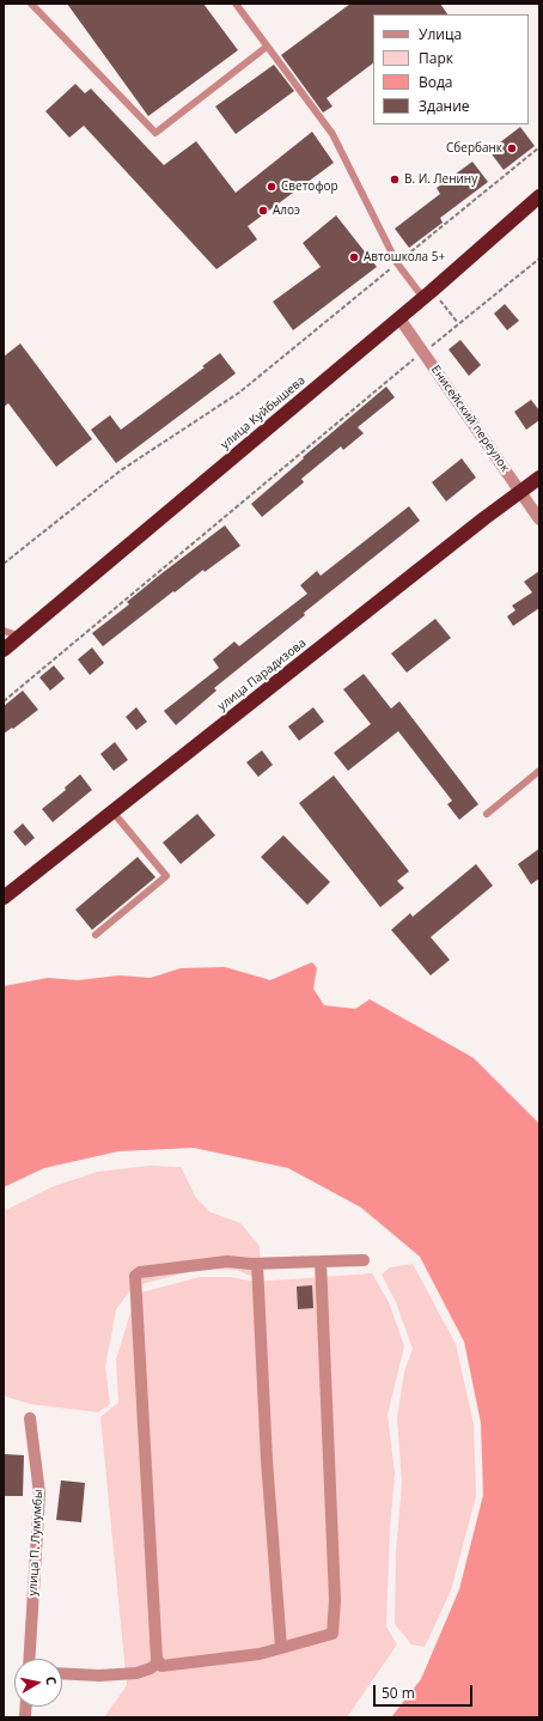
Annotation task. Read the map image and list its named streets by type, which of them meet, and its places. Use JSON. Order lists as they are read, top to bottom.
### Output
{
  "streets": {
    "highway": ["улица Куйбышева", "улица Парадизова"],
    "street": ["Енисейский переулок", "улица П. Лумумбы"]
  },
  "crossings": [
    ["улица Куйбышева", "Енисейский переулок"],
    ["Енисейский переулок", "улица Парадизова"]
  ],
  "places": [
    "Сбербанк",
    "В. И. Ленину",
    "Светофор",
    "Алоэ",
    "Автошкола 5+"
  ],
  "legend": [
    "Улица",
    "Парк",
    "Вода",
    "Здание"
  ],
  "scale_bar": "50 m",
  "north": "right"
}
